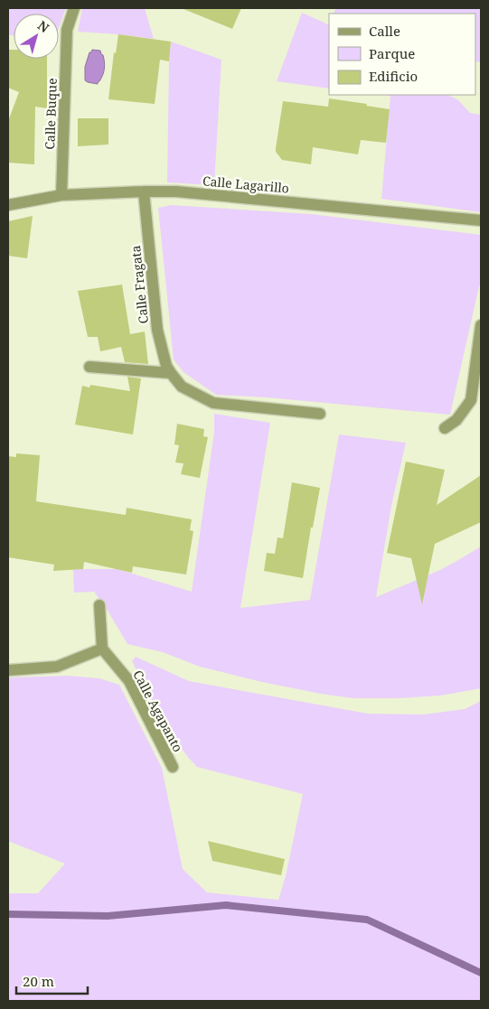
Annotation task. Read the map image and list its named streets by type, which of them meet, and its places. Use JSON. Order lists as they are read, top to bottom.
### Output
{
  "streets": {
    "street": [
      "Calle Buque",
      "Calle Lagarillo",
      "Calle Fragata",
      "Calle Agapanto"
    ]
  },
  "crossings": [
    ["Calle Buque", "Calle Lagarillo"],
    ["Calle Lagarillo", "Calle Fragata"]
  ],
  "legend": ["Calle", "Parque", "Edificio"],
  "scale_bar": "20 m",
  "north": "top right"
}
